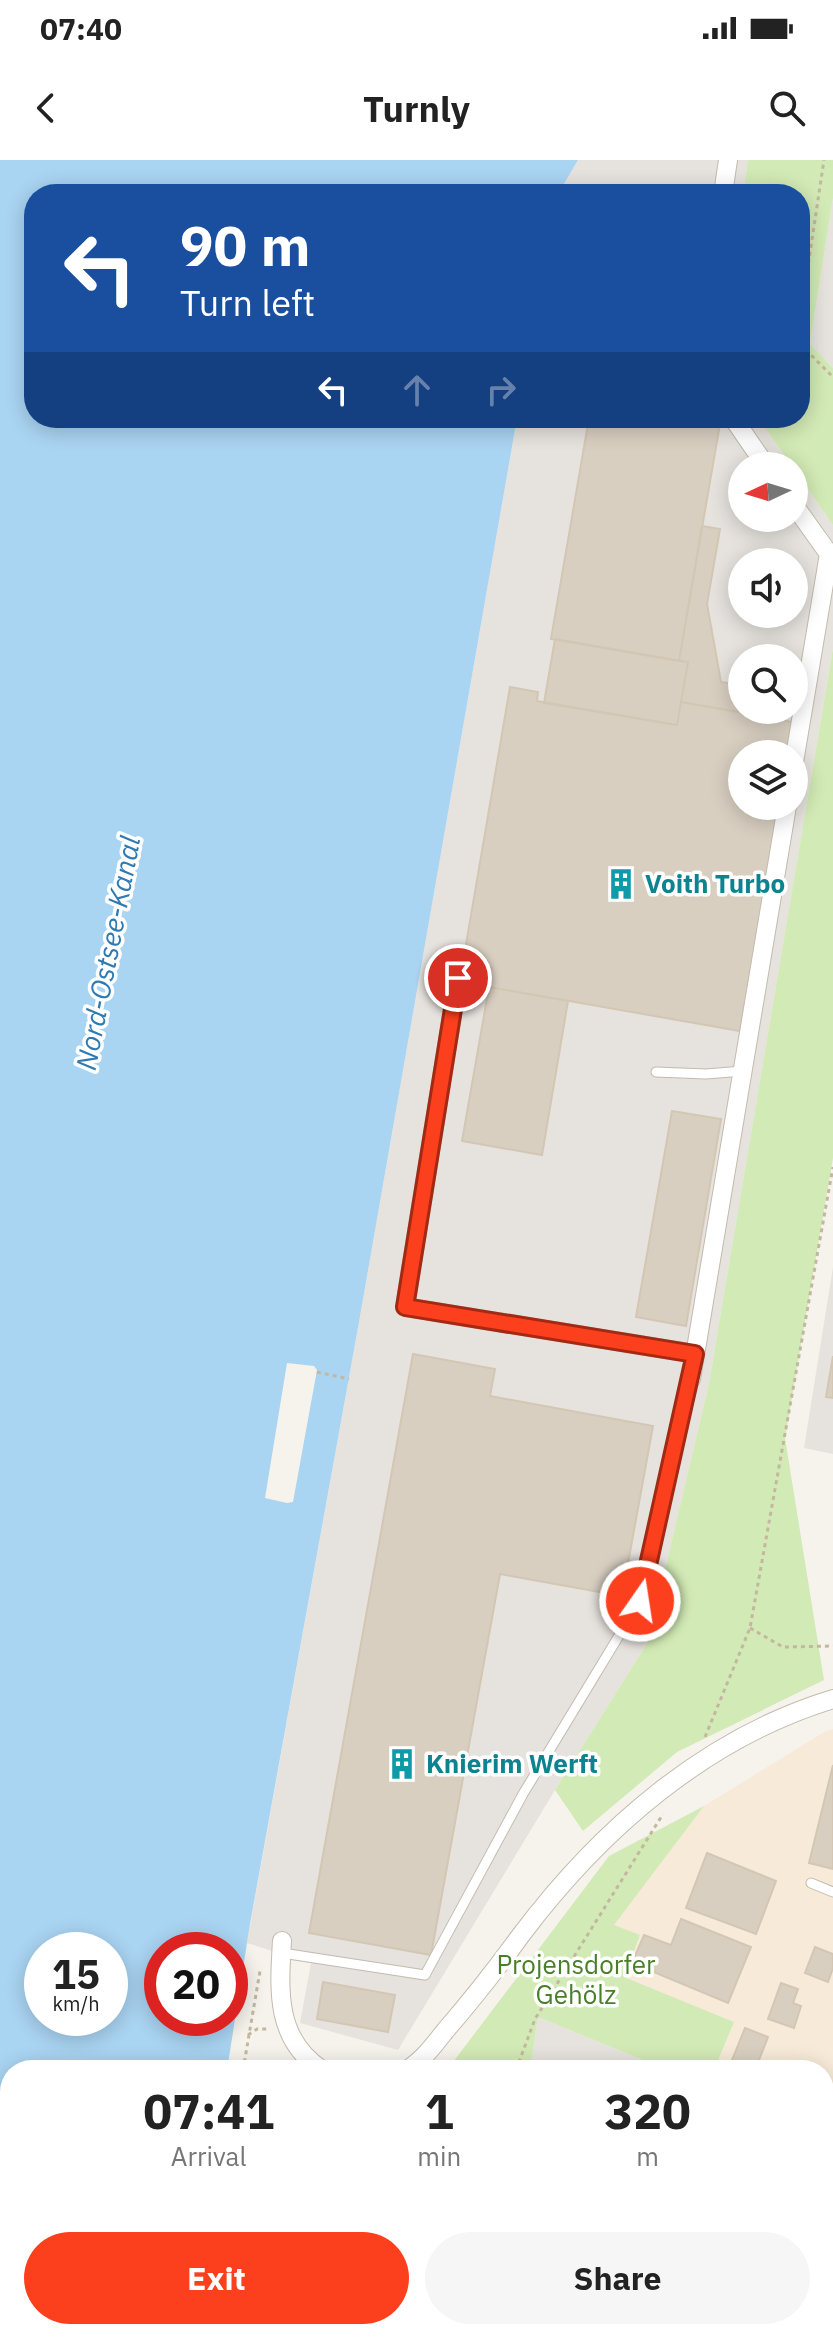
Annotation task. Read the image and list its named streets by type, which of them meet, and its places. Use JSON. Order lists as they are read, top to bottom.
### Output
{
  "water": ["Nord-Ostsee-Kanal"],
  "parks": ["Projensdorfer Gehölz"],
  "places": {
    "building": ["Voith Turbo", "Knierim Werft"]
  },
  "north": "left",
  "page": {
    "status": "07:40",
    "header": "Turnly",
    "turn": ["90 m", "Turn left"],
    "speed": "15 km/h",
    "limit": "20",
    "eta": [
      "07:41",
      "Arrival",
      "1",
      "min",
      "320",
      "m"
    ],
    "buttons": ["Exit", "Share"]
  }
}
